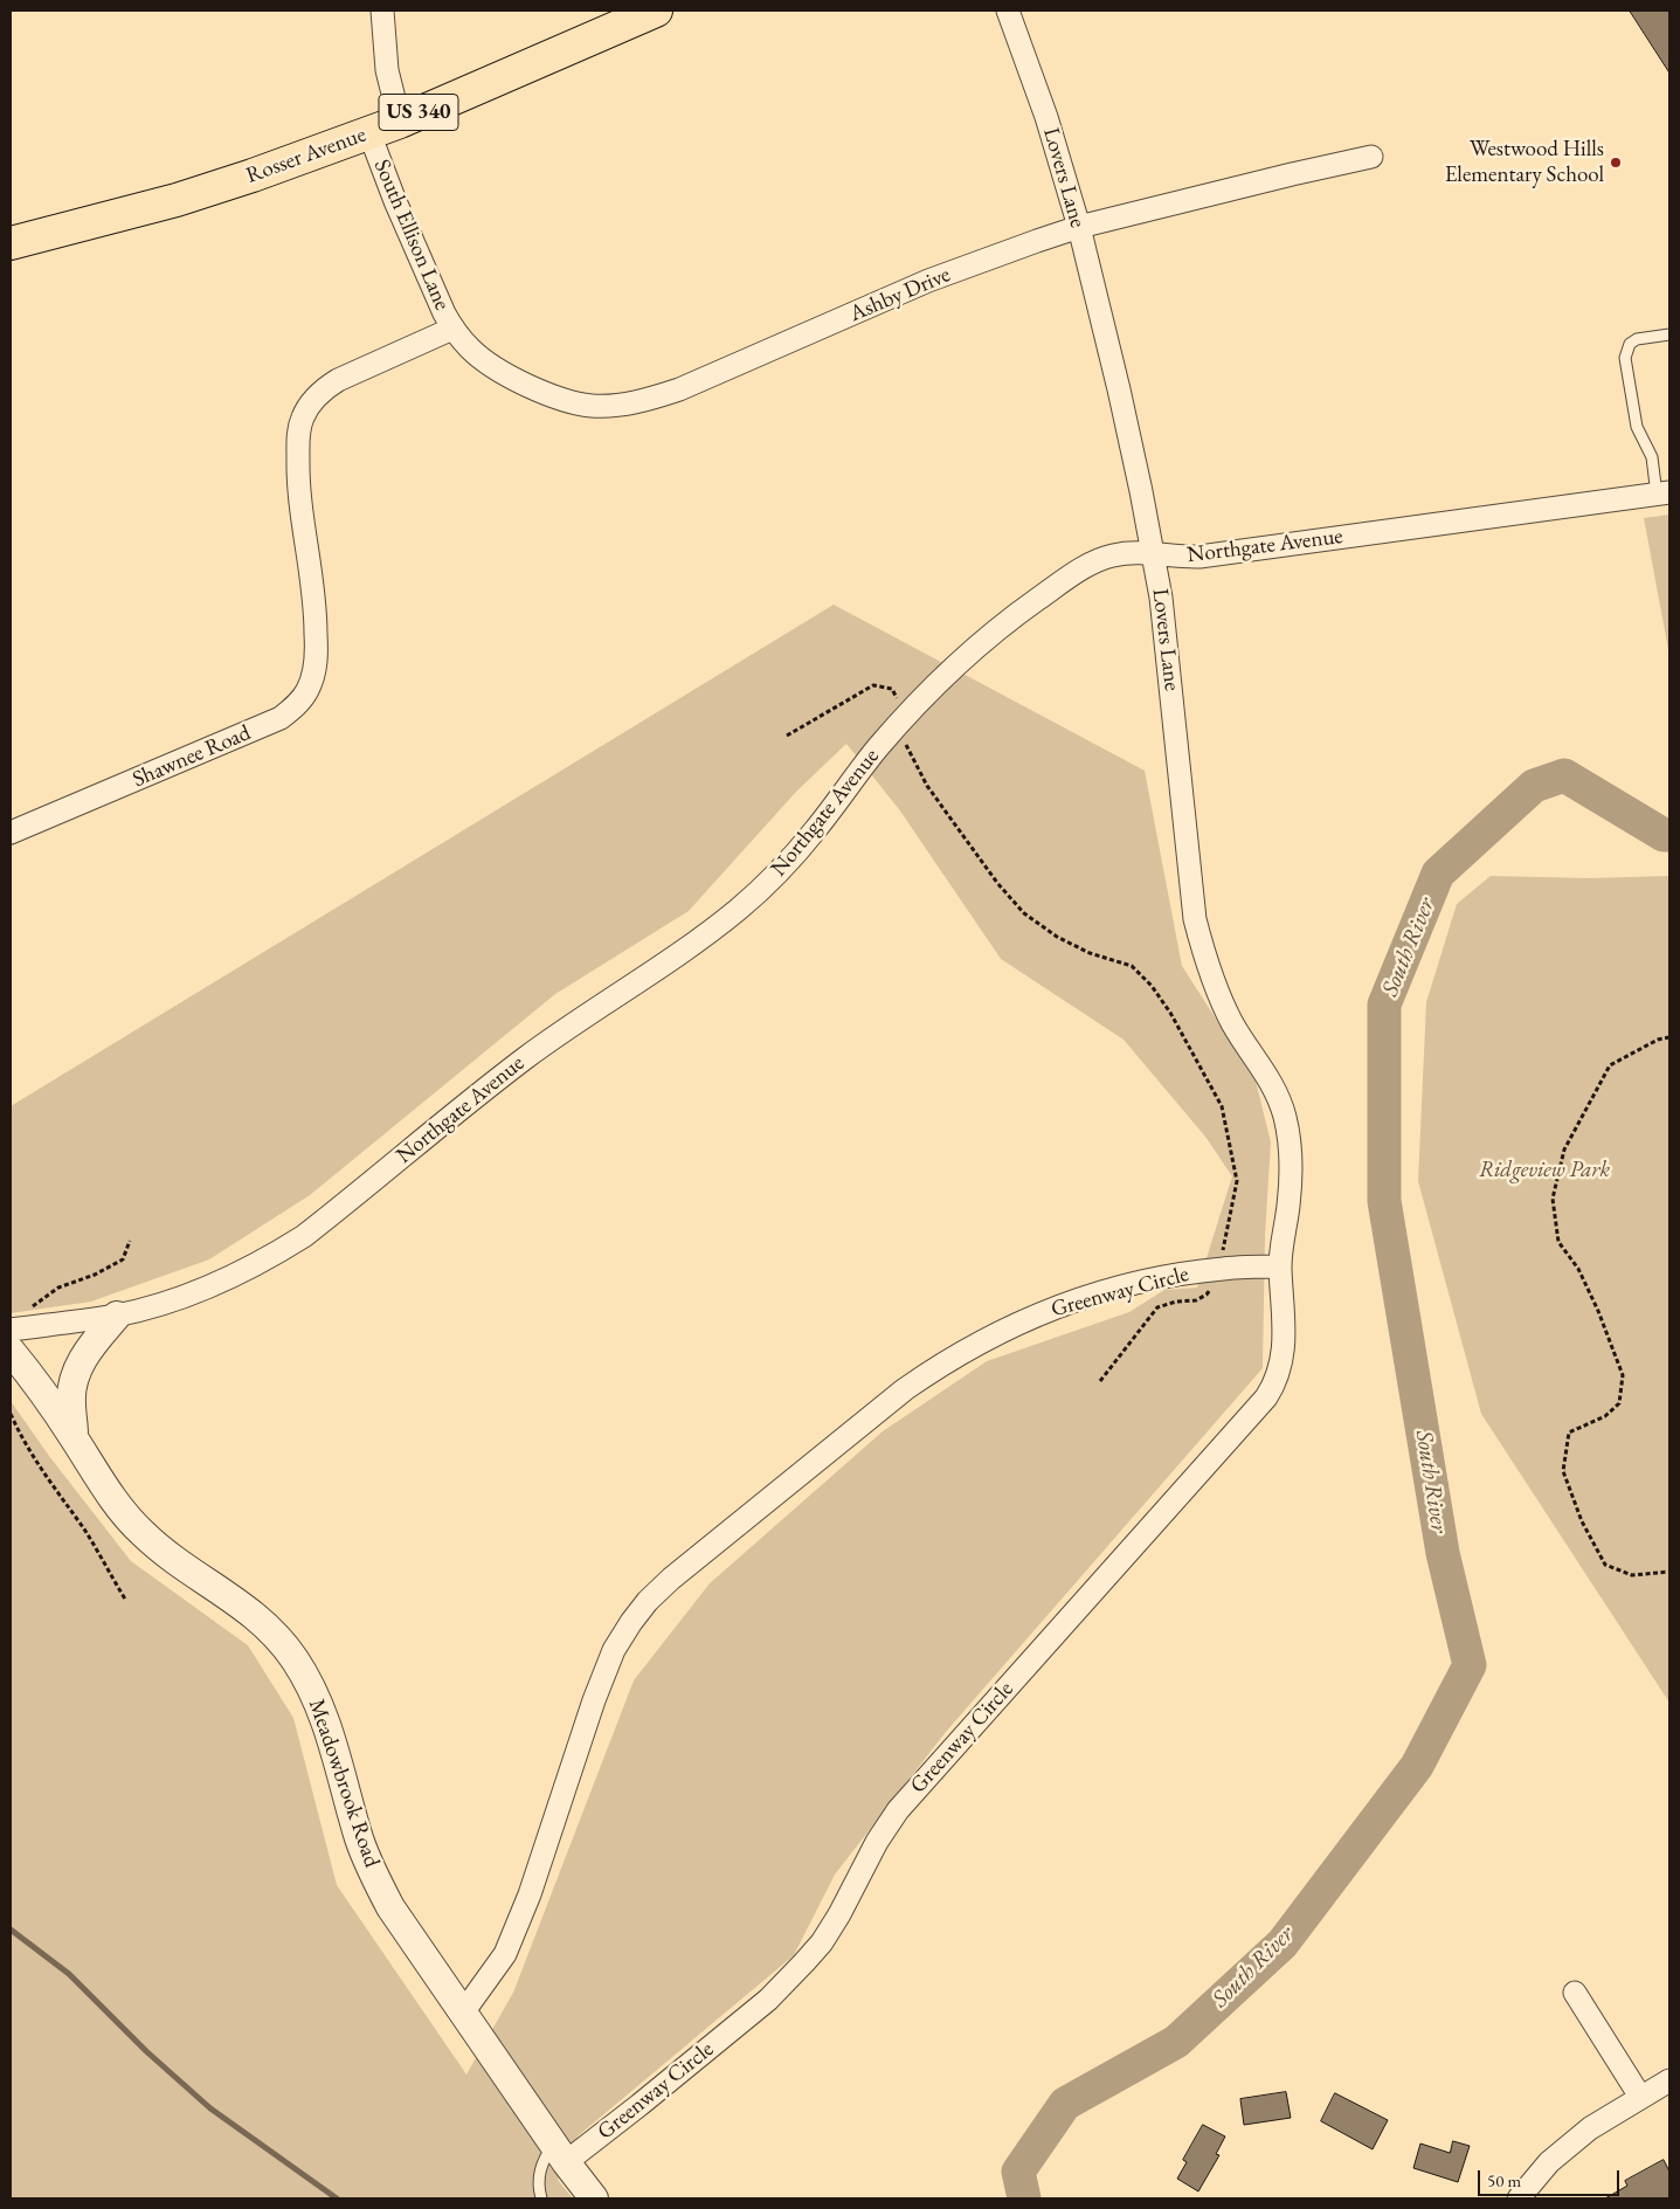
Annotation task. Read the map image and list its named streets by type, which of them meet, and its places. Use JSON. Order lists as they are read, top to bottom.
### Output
{
  "streets": {
    "main road": ["US 340", "Rosser Avenue"],
    "street": [
      "Lovers Lane",
      "South Ellison Lane",
      "Ashby Drive",
      "Northgate Avenue",
      "Shawnee Road",
      "Greenway Circle",
      "Meadowbrook Road"
    ]
  },
  "crossings": [
    ["Rosser Avenue", "South Ellison Lane"],
    ["Lovers Lane", "Ashby Drive"],
    ["Lovers Lane", "Northgate Avenue"],
    ["Lovers Lane", "Greenway Circle"],
    ["South Ellison Lane", "Ashby Drive"],
    ["South Ellison Lane", "Shawnee Road"],
    ["Northgate Avenue", "Meadowbrook Road"],
    ["Greenway Circle", "Meadowbrook Road"]
  ],
  "water": ["South River"],
  "parks": ["Ridgeview Park"],
  "places": ["Westwood Hills Elementary School"],
  "scale_bar": "50 m"
}
